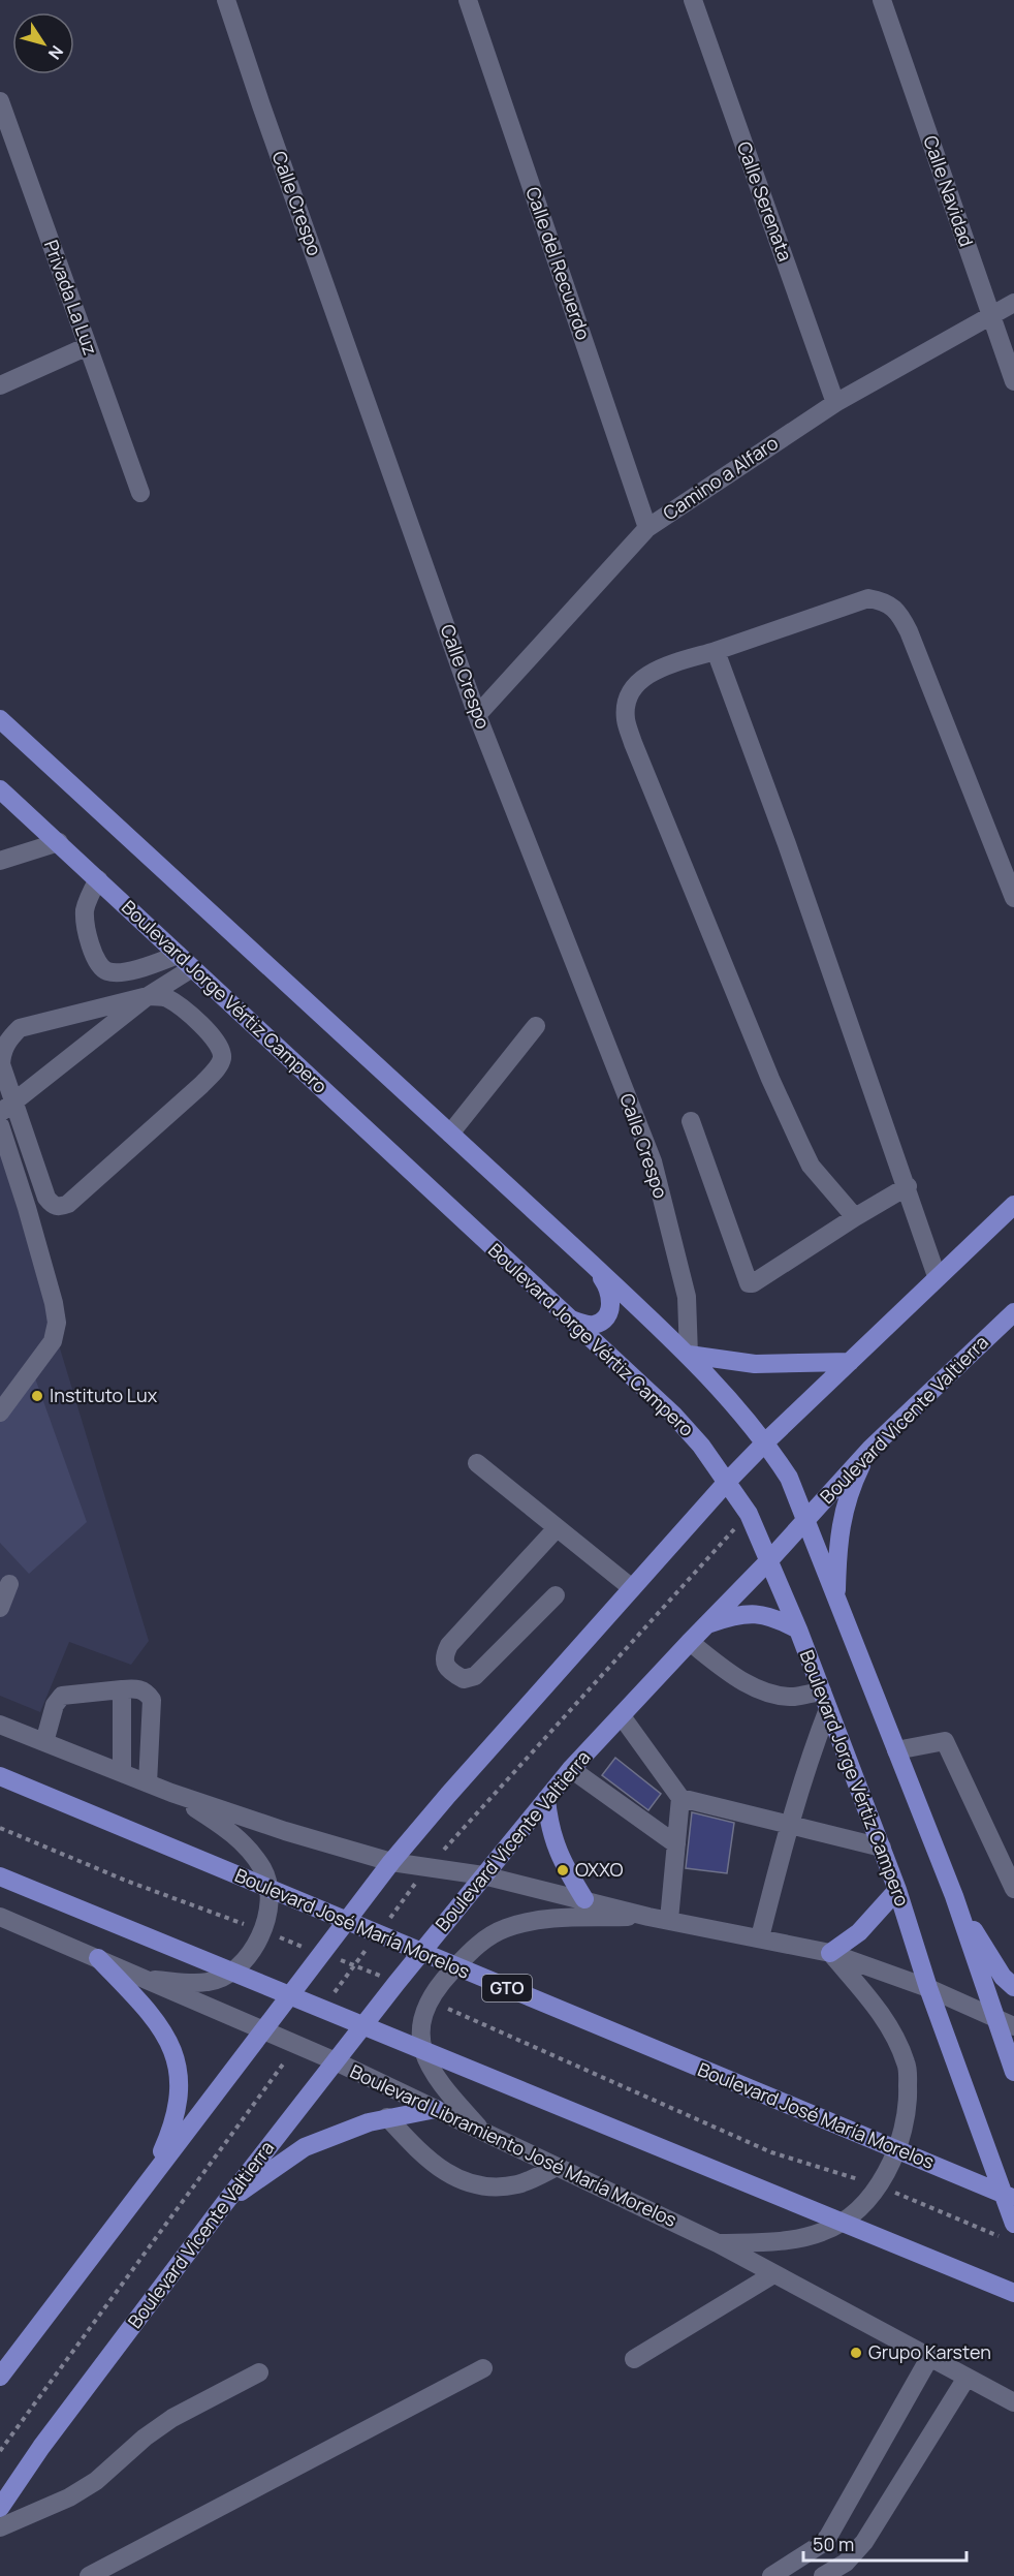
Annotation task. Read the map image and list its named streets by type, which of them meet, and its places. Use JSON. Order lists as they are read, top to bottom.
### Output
{
  "streets": {
    "main road": [
      "Boulevard Jorge Vértiz Campero",
      "Boulevard Vicente Valtierra",
      "Boulevard José María Morelos",
      "GTO"
    ],
    "street": [
      "Calle Navidad",
      "Calle Serenata",
      "Calle Crespo",
      "Calle del Recuerdo",
      "Privada La Luz",
      "Camino a Alfaro",
      "Boulevard Libramiento José María Morelos"
    ]
  },
  "crossings": [
    ["Calle Navidad", "Camino a Alfaro"],
    ["Calle Serenata", "Camino a Alfaro"],
    ["Calle Crespo", "Camino a Alfaro"],
    ["Calle del Recuerdo", "Camino a Alfaro"],
    ["Boulevard Jorge Vértiz Campero", "Boulevard Vicente Valtierra"],
    ["Boulevard Vicente Valtierra", "Boulevard Libramiento José María Morelos"]
  ],
  "places": ["Instituto Lux", "OXXO", "Grupo Karsten"],
  "scale_bar": "50 m",
  "north": "bottom right"
}
